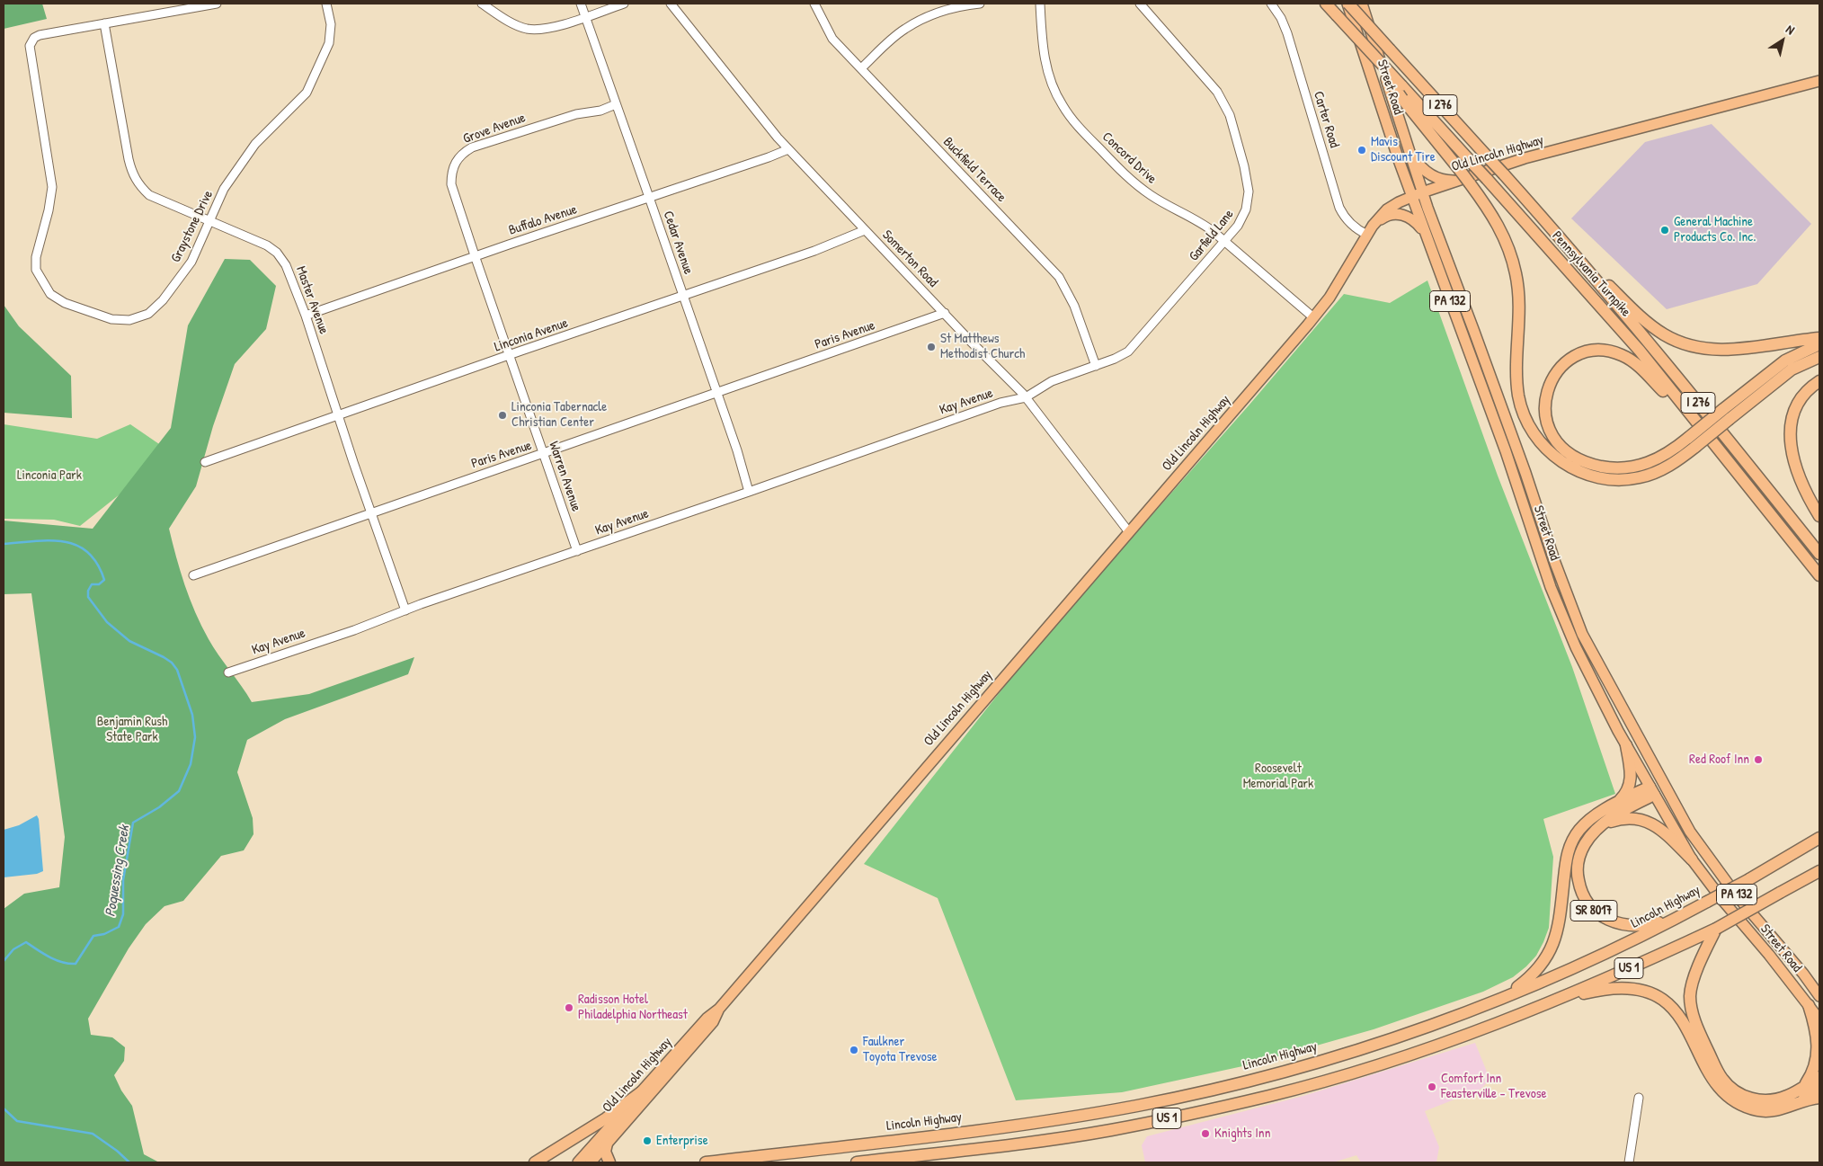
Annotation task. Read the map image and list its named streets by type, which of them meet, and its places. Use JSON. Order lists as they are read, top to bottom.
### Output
{
  "streets": {
    "highway": [
      "I 276",
      "Pennsylvania Turnpike",
      "Lincoln Highway",
      "SR 8017",
      "US 1"
    ],
    "main road": ["Street Road", "Old Lincoln Highway", "PA 132"],
    "street": [
      "Carter Road",
      "Grove Avenue",
      "Concord Drive",
      "Buckfield Terrace",
      "Buffalo Avenue",
      "Graystone Drive",
      "Garfield Lane",
      "Cedar Avenue",
      "Somerton Road",
      "Master Avenue",
      "Linconia Avenue",
      "Paris Avenue",
      "Kay Avenue",
      "Warren Avenue"
    ]
  },
  "crossings": [
    ["Street Road", "Old Lincoln Highway"],
    ["Street Road", "Pennsylvania Turnpike"],
    ["Street Road", "SR 8017"],
    ["Carter Road", "Old Lincoln Highway"],
    ["Grove Avenue", "Buffalo Avenue"],
    ["Grove Avenue", "Cedar Avenue"],
    ["Grove Avenue", "Warren Avenue"],
    ["Old Lincoln Highway", "Concord Drive"],
    ["Old Lincoln Highway", "Somerton Road"],
    ["Concord Drive", "Garfield Lane"],
    ["Buckfield Terrace", "Garfield Lane"],
    ["Buffalo Avenue", "Cedar Avenue"],
    ["Buffalo Avenue", "Somerton Road"],
    ["Buffalo Avenue", "Master Avenue"],
    ["Buffalo Avenue", "Warren Avenue"],
    ["Graystone Drive", "Master Avenue"],
    ["Garfield Lane", "Somerton Road"],
    ["Garfield Lane", "Kay Avenue"],
    ["Cedar Avenue", "Linconia Avenue"],
    ["Cedar Avenue", "Paris Avenue"],
    ["Cedar Avenue", "Kay Avenue"],
    ["Somerton Road", "Linconia Avenue"],
    ["Somerton Road", "Paris Avenue"],
    ["Somerton Road", "Kay Avenue"],
    ["Master Avenue", "Linconia Avenue"],
    ["Master Avenue", "Paris Avenue"],
    ["Master Avenue", "Kay Avenue"],
    ["Linconia Avenue", "Warren Avenue"],
    ["Paris Avenue", "Warren Avenue"],
    ["Kay Avenue", "Warren Avenue"],
    ["Lincoln Highway", "SR 8017"]
  ],
  "water": ["Poquessing Creek"],
  "parks": ["Linconia Park", "Benjamin Rush State Park", "Roosevelt Memorial Park"],
  "places": [
    "Mavis Discount Tire",
    "General Machine Products Co. Inc.",
    "St Matthews Methodist Church",
    "Linconia Tabernacle Christian Center",
    "Red Roof Inn",
    "Radisson Hotel Philadelphia Northeast",
    "Faulkner Toyota Trevose",
    "Comfort Inn Feasterville - Trevose",
    "Knights Inn",
    "Enterprise"
  ],
  "north": "top right"
}
